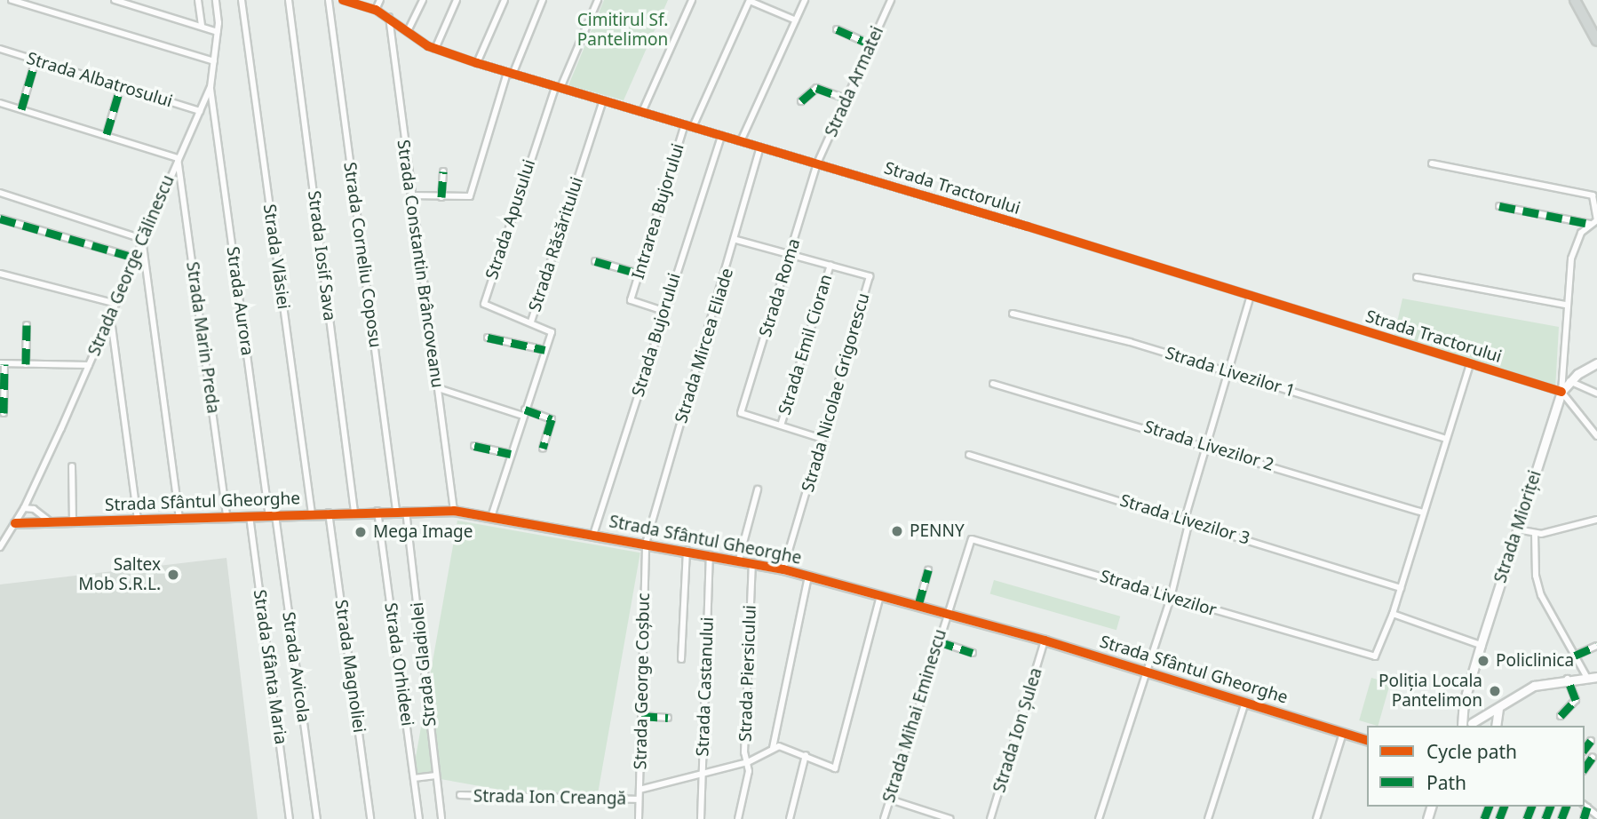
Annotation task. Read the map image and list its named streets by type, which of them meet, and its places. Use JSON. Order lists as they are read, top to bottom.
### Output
{
  "streets": {
    "street": [
      "Strada Albatrosului",
      "Strada Armatei",
      "Strada Tractorului",
      "Intrarea Bujorului",
      "Strada Apusului",
      "Strada Răsăritului",
      "Strada Corneliu Coposu",
      "Strada Iosif Sava",
      "Strada Vlăsiei",
      "Strada Constantin Brâncoveanu",
      "Strada George Călinescu",
      "Strada Roma",
      "Strada Aurora",
      "Strada Bujorului",
      "Strada Marin Preda",
      "Strada Emil Cioran",
      "Strada Mircea Eliade",
      "Strada Livezilor 1",
      "Strada Nicolae Grigorescu",
      "Strada Livezilor 2",
      "Strada Sfântul Gheorghe",
      "Strada Livezilor 3",
      "Strada Mioriței",
      "Strada Livezilor",
      "Strada Orhideei",
      "Strada Gladiolei",
      "Strada Magnoliei",
      "Strada Sfânta Maria",
      "Strada Avicola",
      "Strada Piersicului",
      "Strada George Coșbuc",
      "Strada Castanului",
      "Strada Mihai Eminescu",
      "Strada Ion Șulea",
      "Strada Ion Creangă"
    ]
  },
  "crossings": [
    ["Strada Albatrosului", "Strada George Călinescu"],
    ["Strada Armatei", "Strada Tractorului"],
    ["Strada Armatei", "Strada Roma"],
    ["Strada Tractorului", "Intrarea Bujorului"],
    ["Strada Tractorului", "Strada Apusului"],
    ["Strada Tractorului", "Strada Răsăritului"],
    ["Strada Tractorului", "Strada Constantin Brâncoveanu"],
    ["Strada Tractorului", "Strada Roma"],
    ["Strada Tractorului", "Strada Bujorului"],
    ["Strada Tractorului", "Strada Mircea Eliade"],
    ["Strada Tractorului", "Strada Mioriței"],
    ["Strada Tractorului", "Strada Livezilor"],
    ["Intrarea Bujorului", "Strada Bujorului"],
    ["Strada Apusului", "Strada Răsăritului"],
    ["Strada Răsăritului", "Strada Sfântul Gheorghe"],
    ["Strada Corneliu Coposu", "Strada Sfântul Gheorghe"],
    ["Strada Iosif Sava", "Strada Sfântul Gheorghe"],
    ["Strada Vlăsiei", "Strada Sfântul Gheorghe"],
    ["Strada Constantin Brâncoveanu", "Strada Sfântul Gheorghe"],
    ["Strada George Călinescu", "Strada Aurora"],
    ["Strada George Călinescu", "Strada Marin Preda"],
    ["Strada George Călinescu", "Strada Sfântul Gheorghe"],
    ["Strada Roma", "Strada Emil Cioran"],
    ["Strada Roma", "Strada Nicolae Grigorescu"],
    ["Strada Aurora", "Strada Sfântul Gheorghe"],
    ["Strada Aurora", "Strada Avicola"],
    ["Strada Bujorului", "Strada Sfântul Gheorghe"],
    ["Strada Marin Preda", "Strada Sfântul Gheorghe"],
    ["Strada Emil Cioran", "Strada Nicolae Grigorescu"],
    ["Strada Mircea Eliade", "Strada Nicolae Grigorescu"],
    ["Strada Mircea Eliade", "Strada Sfântul Gheorghe"],
    ["Strada Mircea Eliade", "Strada George Coșbuc"],
    ["Strada Livezilor 1", "Strada Livezilor"],
    ["Strada Nicolae Grigorescu", "Strada Sfântul Gheorghe"],
    ["Strada Livezilor 2", "Strada Livezilor"],
    ["Strada Sfântul Gheorghe", "Strada Livezilor"],
    ["Strada Sfântul Gheorghe", "Strada Orhideei"],
    ["Strada Sfântul Gheorghe", "Strada Gladiolei"],
    ["Strada Sfântul Gheorghe", "Strada Magnoliei"],
    ["Strada Sfântul Gheorghe", "Strada Sfânta Maria"],
    ["Strada Sfântul Gheorghe", "Strada Avicola"],
    ["Strada Sfântul Gheorghe", "Strada Piersicului"],
    ["Strada Sfântul Gheorghe", "Strada George Coșbuc"],
    ["Strada Sfântul Gheorghe", "Strada Castanului"],
    ["Strada Sfântul Gheorghe", "Strada Mihai Eminescu"],
    ["Strada Sfântul Gheorghe", "Strada Ion Șulea"],
    ["Strada Livezilor 3", "Strada Livezilor"],
    ["Strada Livezilor", "Strada Mihai Eminescu"],
    ["Strada Piersicului", "Strada Ion Creangă"],
    ["Strada George Coșbuc", "Strada Ion Creangă"],
    ["Strada Castanului", "Strada Ion Creangă"]
  ],
  "parks": ["Cimitirul Sf. Pantelimon"],
  "places": [
    "PENNY",
    "Mega Image",
    "Saltex Mob S.R.L.",
    "Policlinica",
    "Poliția Locala Pantelimon"
  ],
  "legend": ["Cycle path", "Path"]
}
